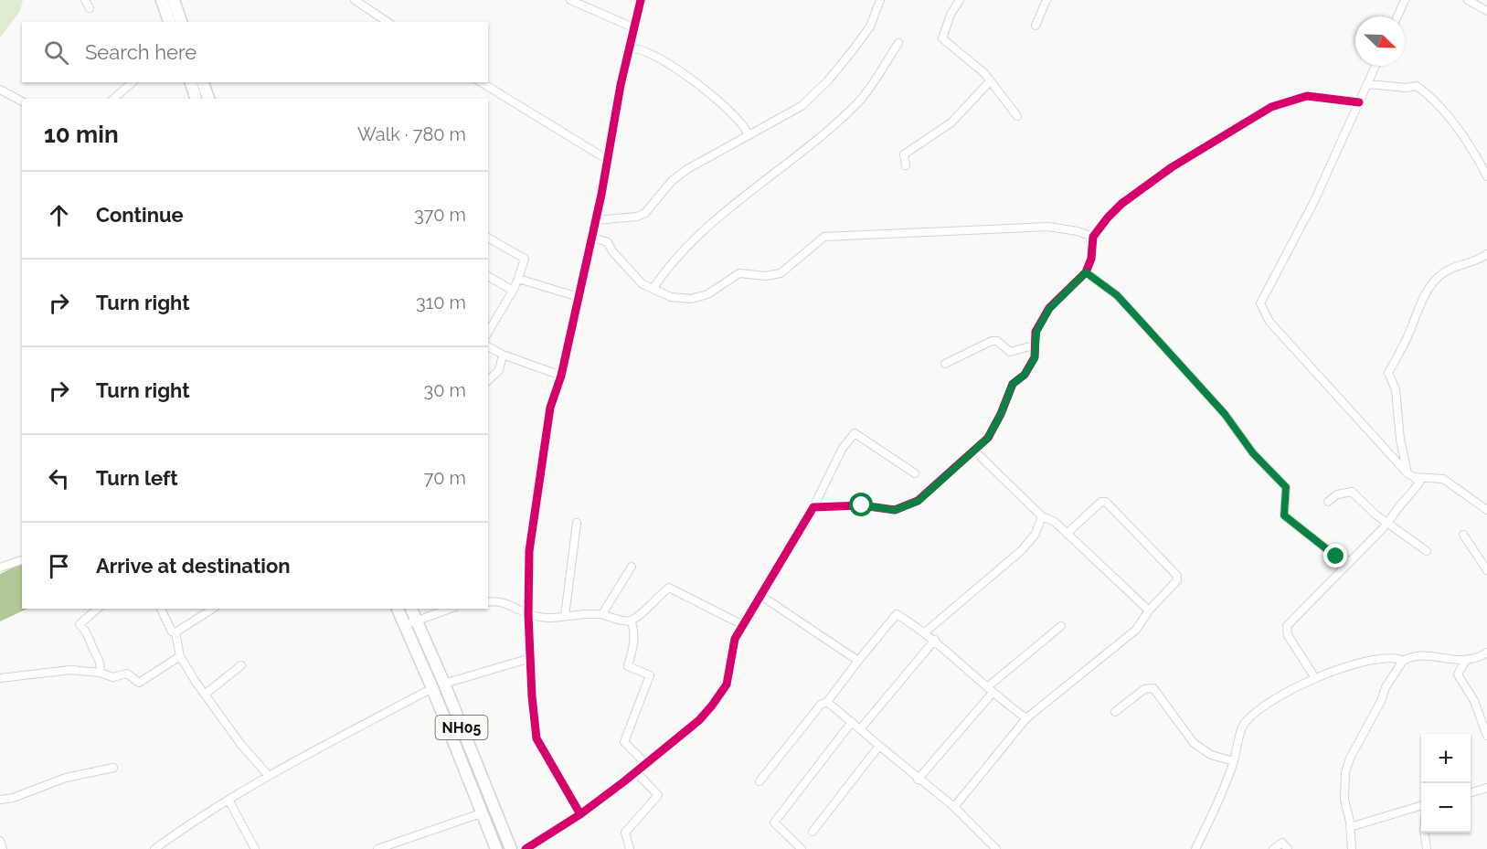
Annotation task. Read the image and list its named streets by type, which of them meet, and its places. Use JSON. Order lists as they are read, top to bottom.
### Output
{
  "streets": {
    "highway": ["NH05"]
  },
  "north": "bottom right",
  "page": {
    "search": "Search here",
    "heading": ["10 min", "Walk · 780 m"],
    "list": [
      ["Continue", "370 m"],
      ["Turn right", "310 m"],
      ["Turn right", "30 m"],
      ["Turn left", "70 m"],
      "Arrive at destination"
    ],
    "map_buttons": ["+", "−"]
  }
}
